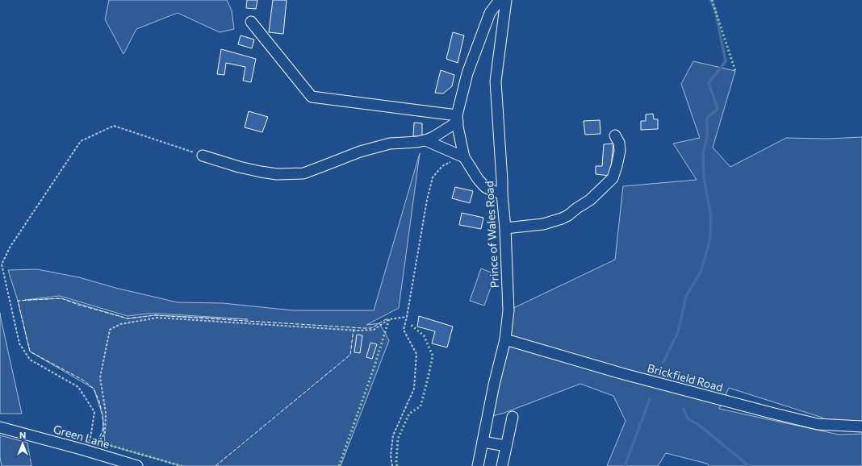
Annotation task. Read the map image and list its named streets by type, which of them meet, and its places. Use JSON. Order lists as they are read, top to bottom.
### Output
{
  "streets": {
    "street": ["Prince of Wales Road", "Brickfield Road", "Green Lane"]
  },
  "crossings": [
    ["Prince of Wales Road", "Brickfield Road"]
  ],
  "north": "top"
}
